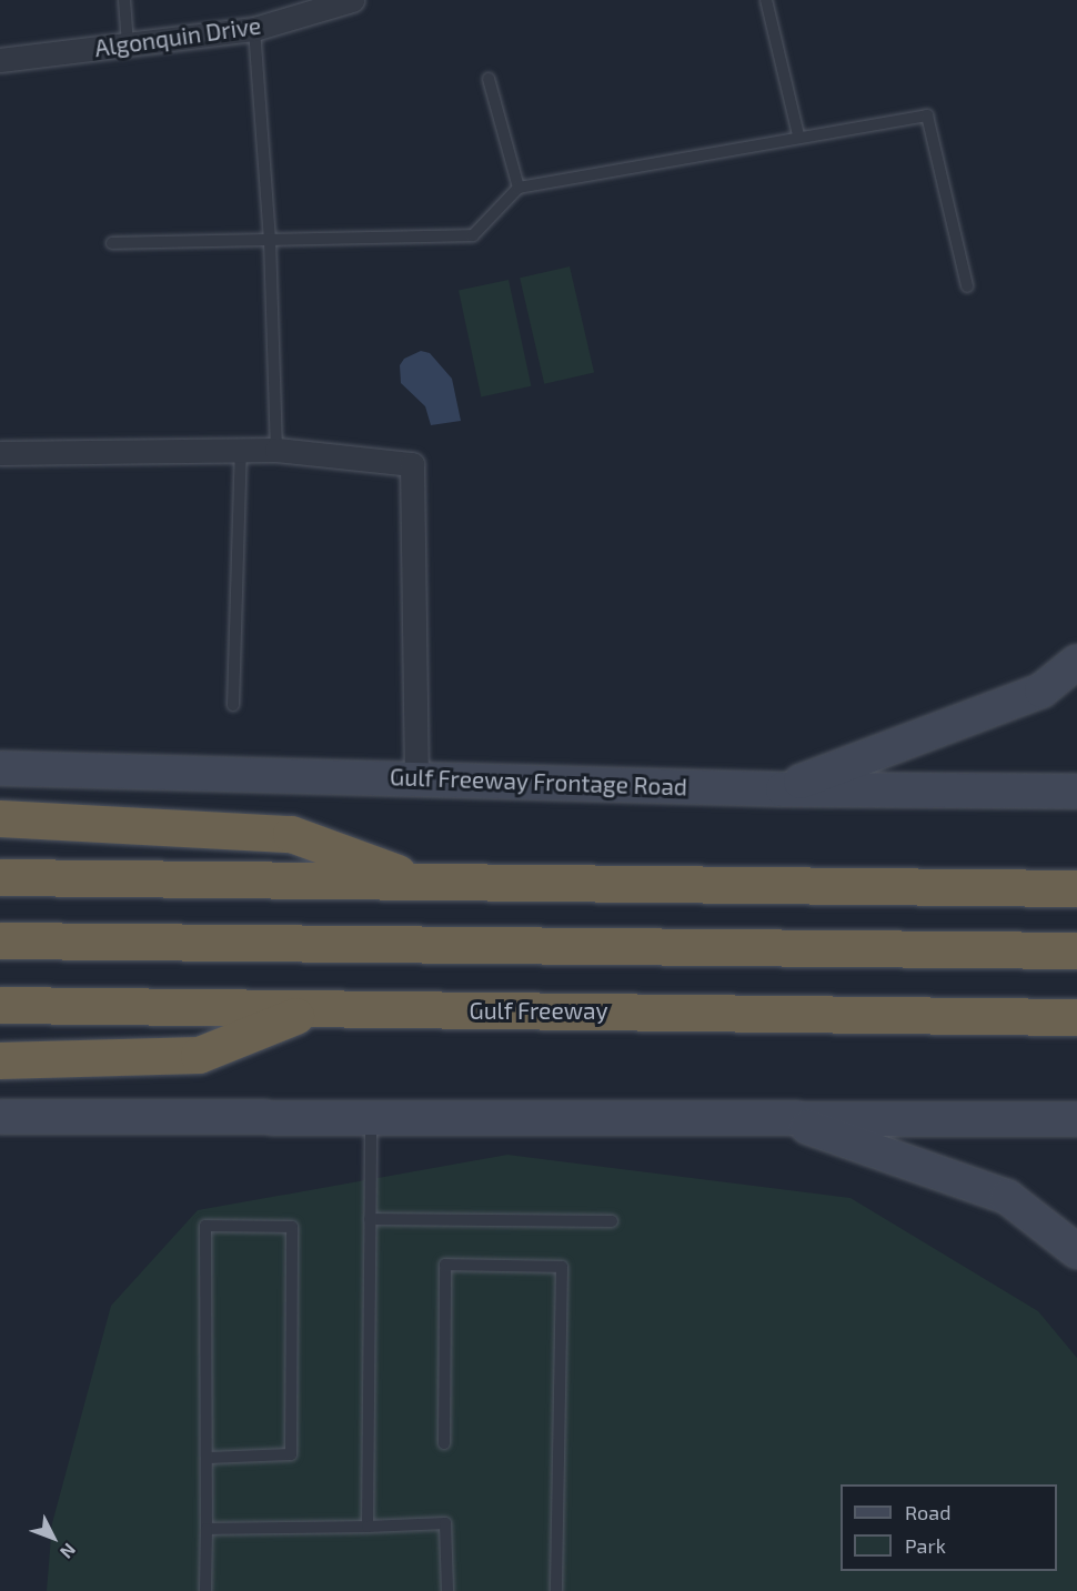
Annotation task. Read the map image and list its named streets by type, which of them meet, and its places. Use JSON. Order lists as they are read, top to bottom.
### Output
{
  "streets": {
    "highway": ["Gulf Freeway"],
    "main road": ["Gulf Freeway Frontage Road"],
    "street": ["Algonquin Drive"]
  },
  "legend": ["Road", "Park"],
  "north": "bottom right"
}
